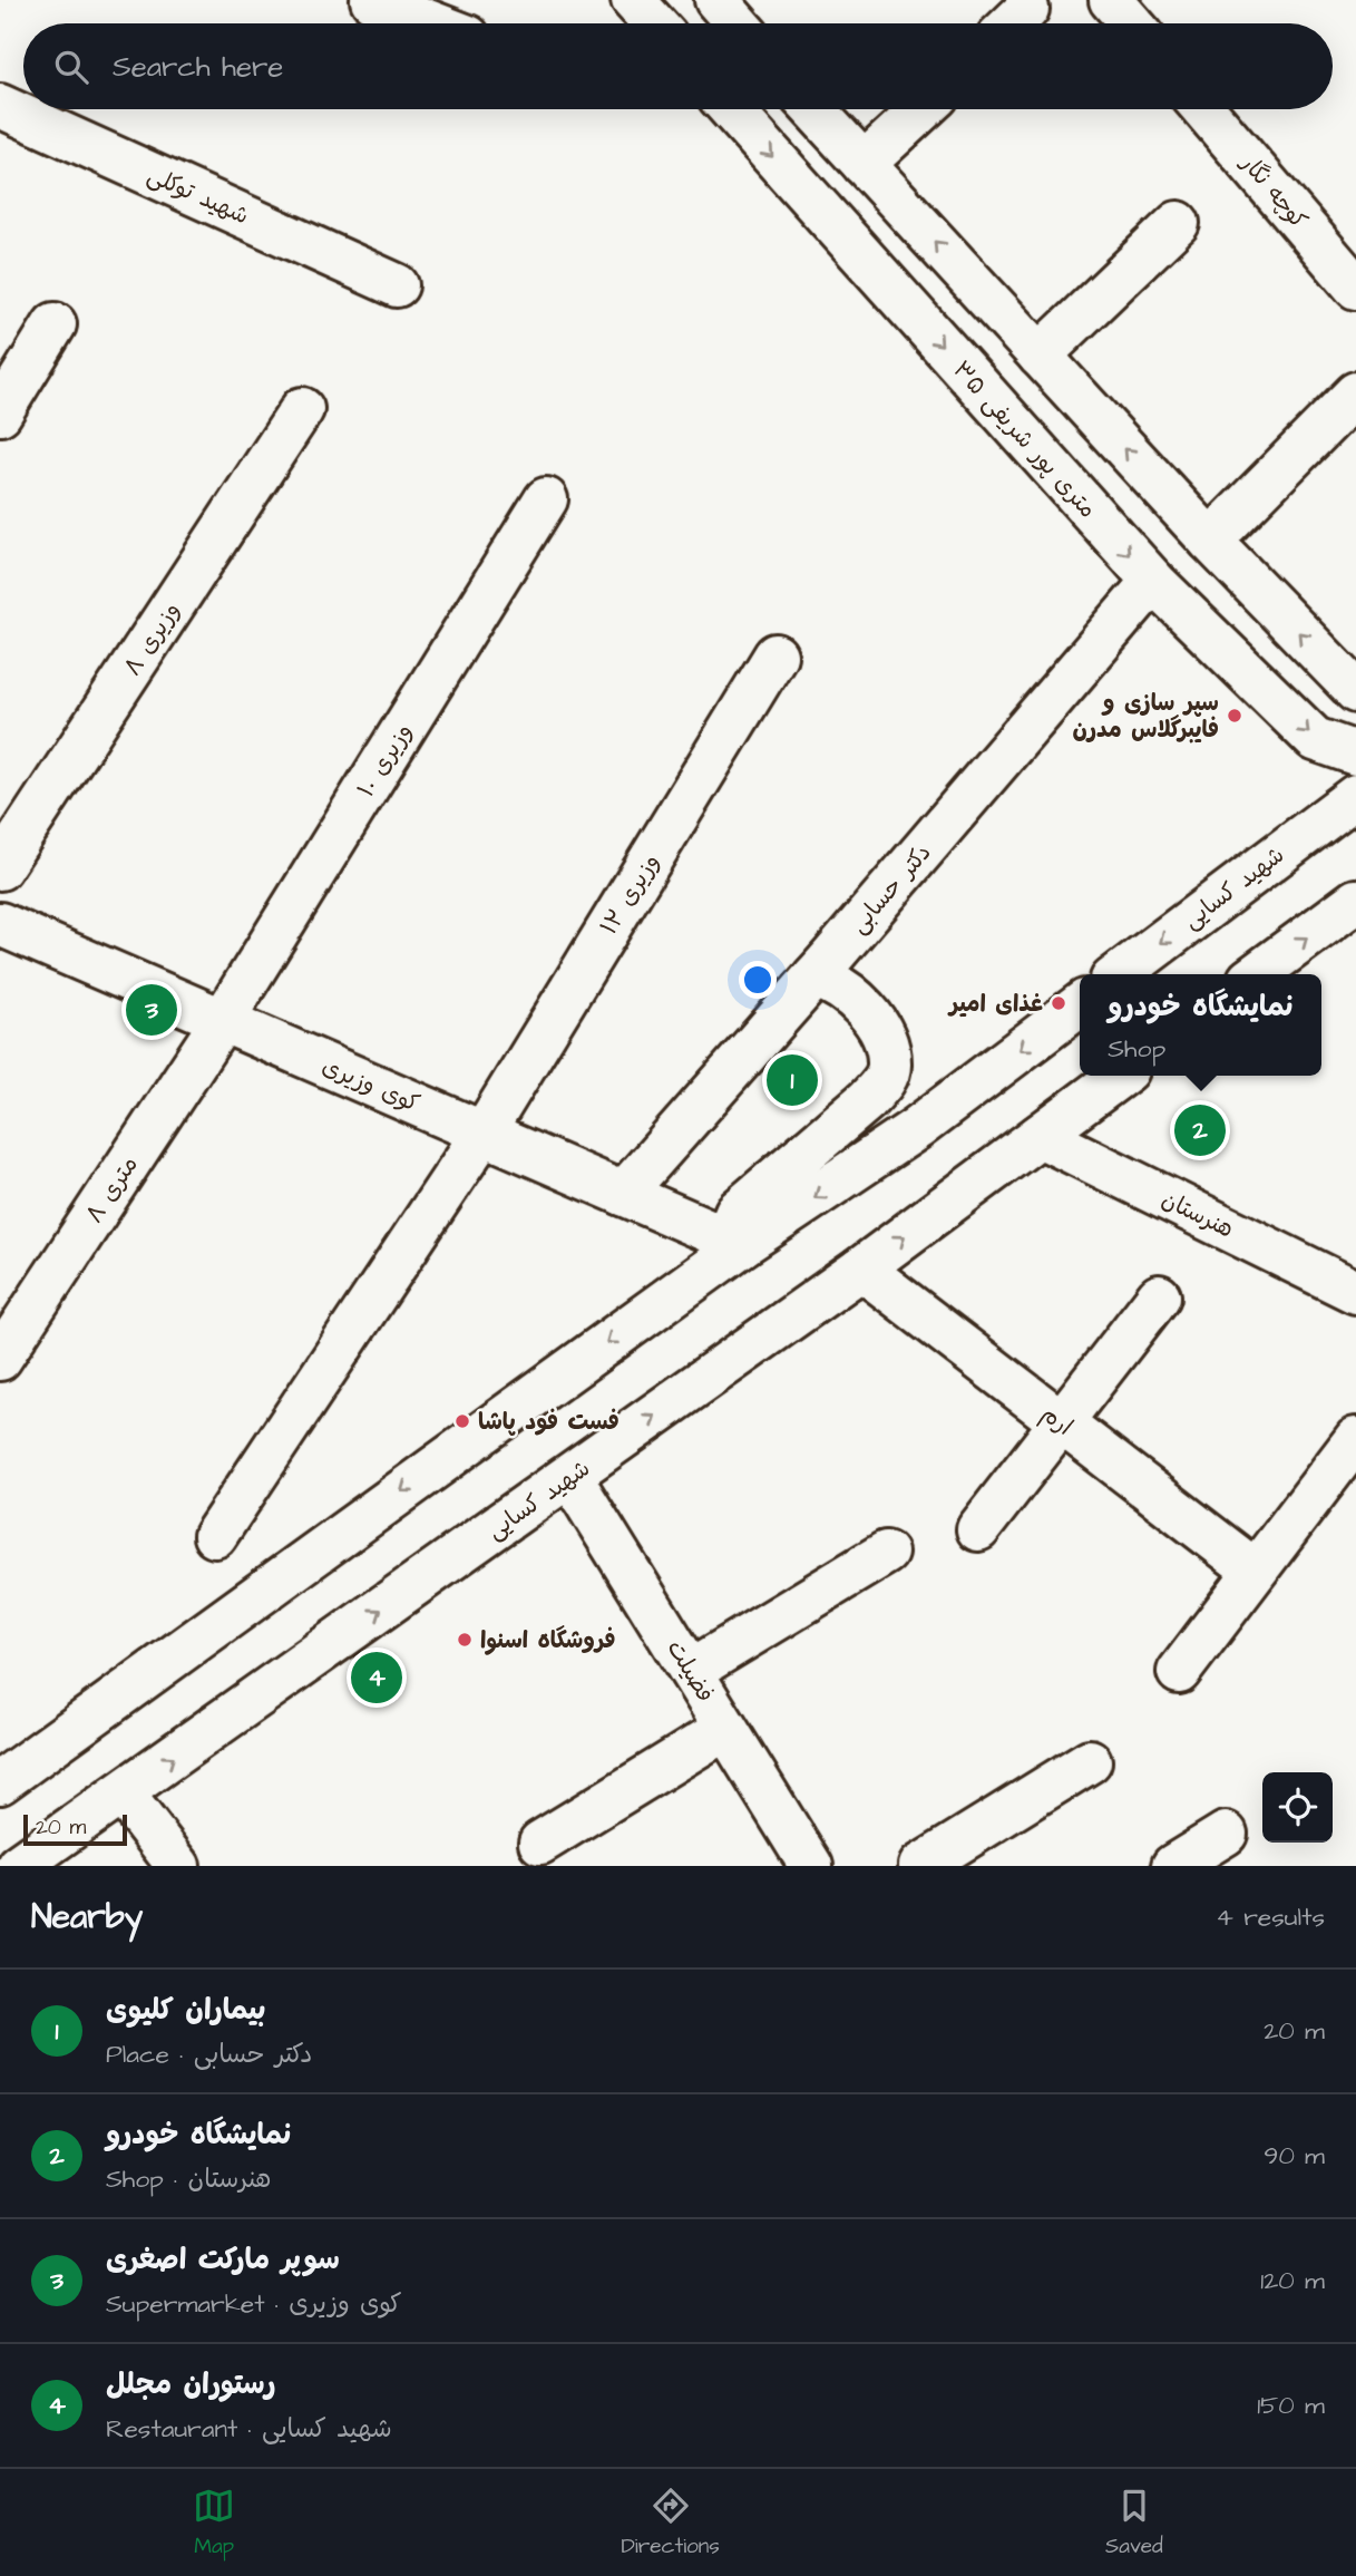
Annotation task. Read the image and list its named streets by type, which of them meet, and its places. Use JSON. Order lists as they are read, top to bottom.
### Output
{
  "streets": {
    "street": [
      "کوچه نگار",
      "شهید توکلی",
      "۳۵ متری پور شریفی",
      "وزیری ۸",
      "وزیری ۱۰",
      "شهید کسایی",
      "دکتر حسابی",
      "وزيری ۱۲",
      "کوی وزیری",
      "متری ۸",
      "هنرستان",
      "ارم",
      "فضیلت"
    ]
  },
  "crossings": [
    ["۳۵ متری پور شریفی", "دکتر حسابی"],
    ["وزیری ۱۰", "کوی وزیری"],
    ["وزیری ۱۰", "متری ۸"],
    ["شهید کسایی", "هنرستان"],
    ["شهید کسایی", "ارم"],
    ["شهید کسایی", "فضیلت"],
    ["دکتر حسابی", "کوی وزیری"],
    ["وزيری ۱۲", "کوی وزیری"],
    ["کوی وزیری", "متری ۸"]
  ],
  "places": [
    "سپر سازی و فایبرگلاس مدرن",
    "غذای امیر",
    "فست فود پاشا",
    "فروشگاه اسنوا"
  ],
  "scale_bar": "20 m",
  "page": {
    "search": "Search here",
    "popup": ["نمایشگاه خودرو", "Shop"],
    "pins": [
      "3",
      "1",
      "2",
      "4"
    ],
    "scale": "20 m",
    "heading": ["Nearby", "4 results"],
    "list": [
      {
        "mark": "1",
        "name": "بیماران کلیوی",
        "note": "Place · دکتر حسابی",
        "value": "20 m"
      },
      {
        "mark": "2",
        "name": "نمایشگاه خودرو",
        "note": "Shop · هنرستان",
        "value": "90 m"
      },
      {
        "mark": "3",
        "name": "سوپر مارکت اصغری",
        "note": "Supermarket · کوی وزیری",
        "value": "120 m"
      },
      {
        "mark": "4",
        "name": "رستوران مجلل",
        "note": "Restaurant · شهید کسایی",
        "value": "150 m"
      }
    ],
    "nav": ["Map", "Directions", "Saved"]
  }
}
